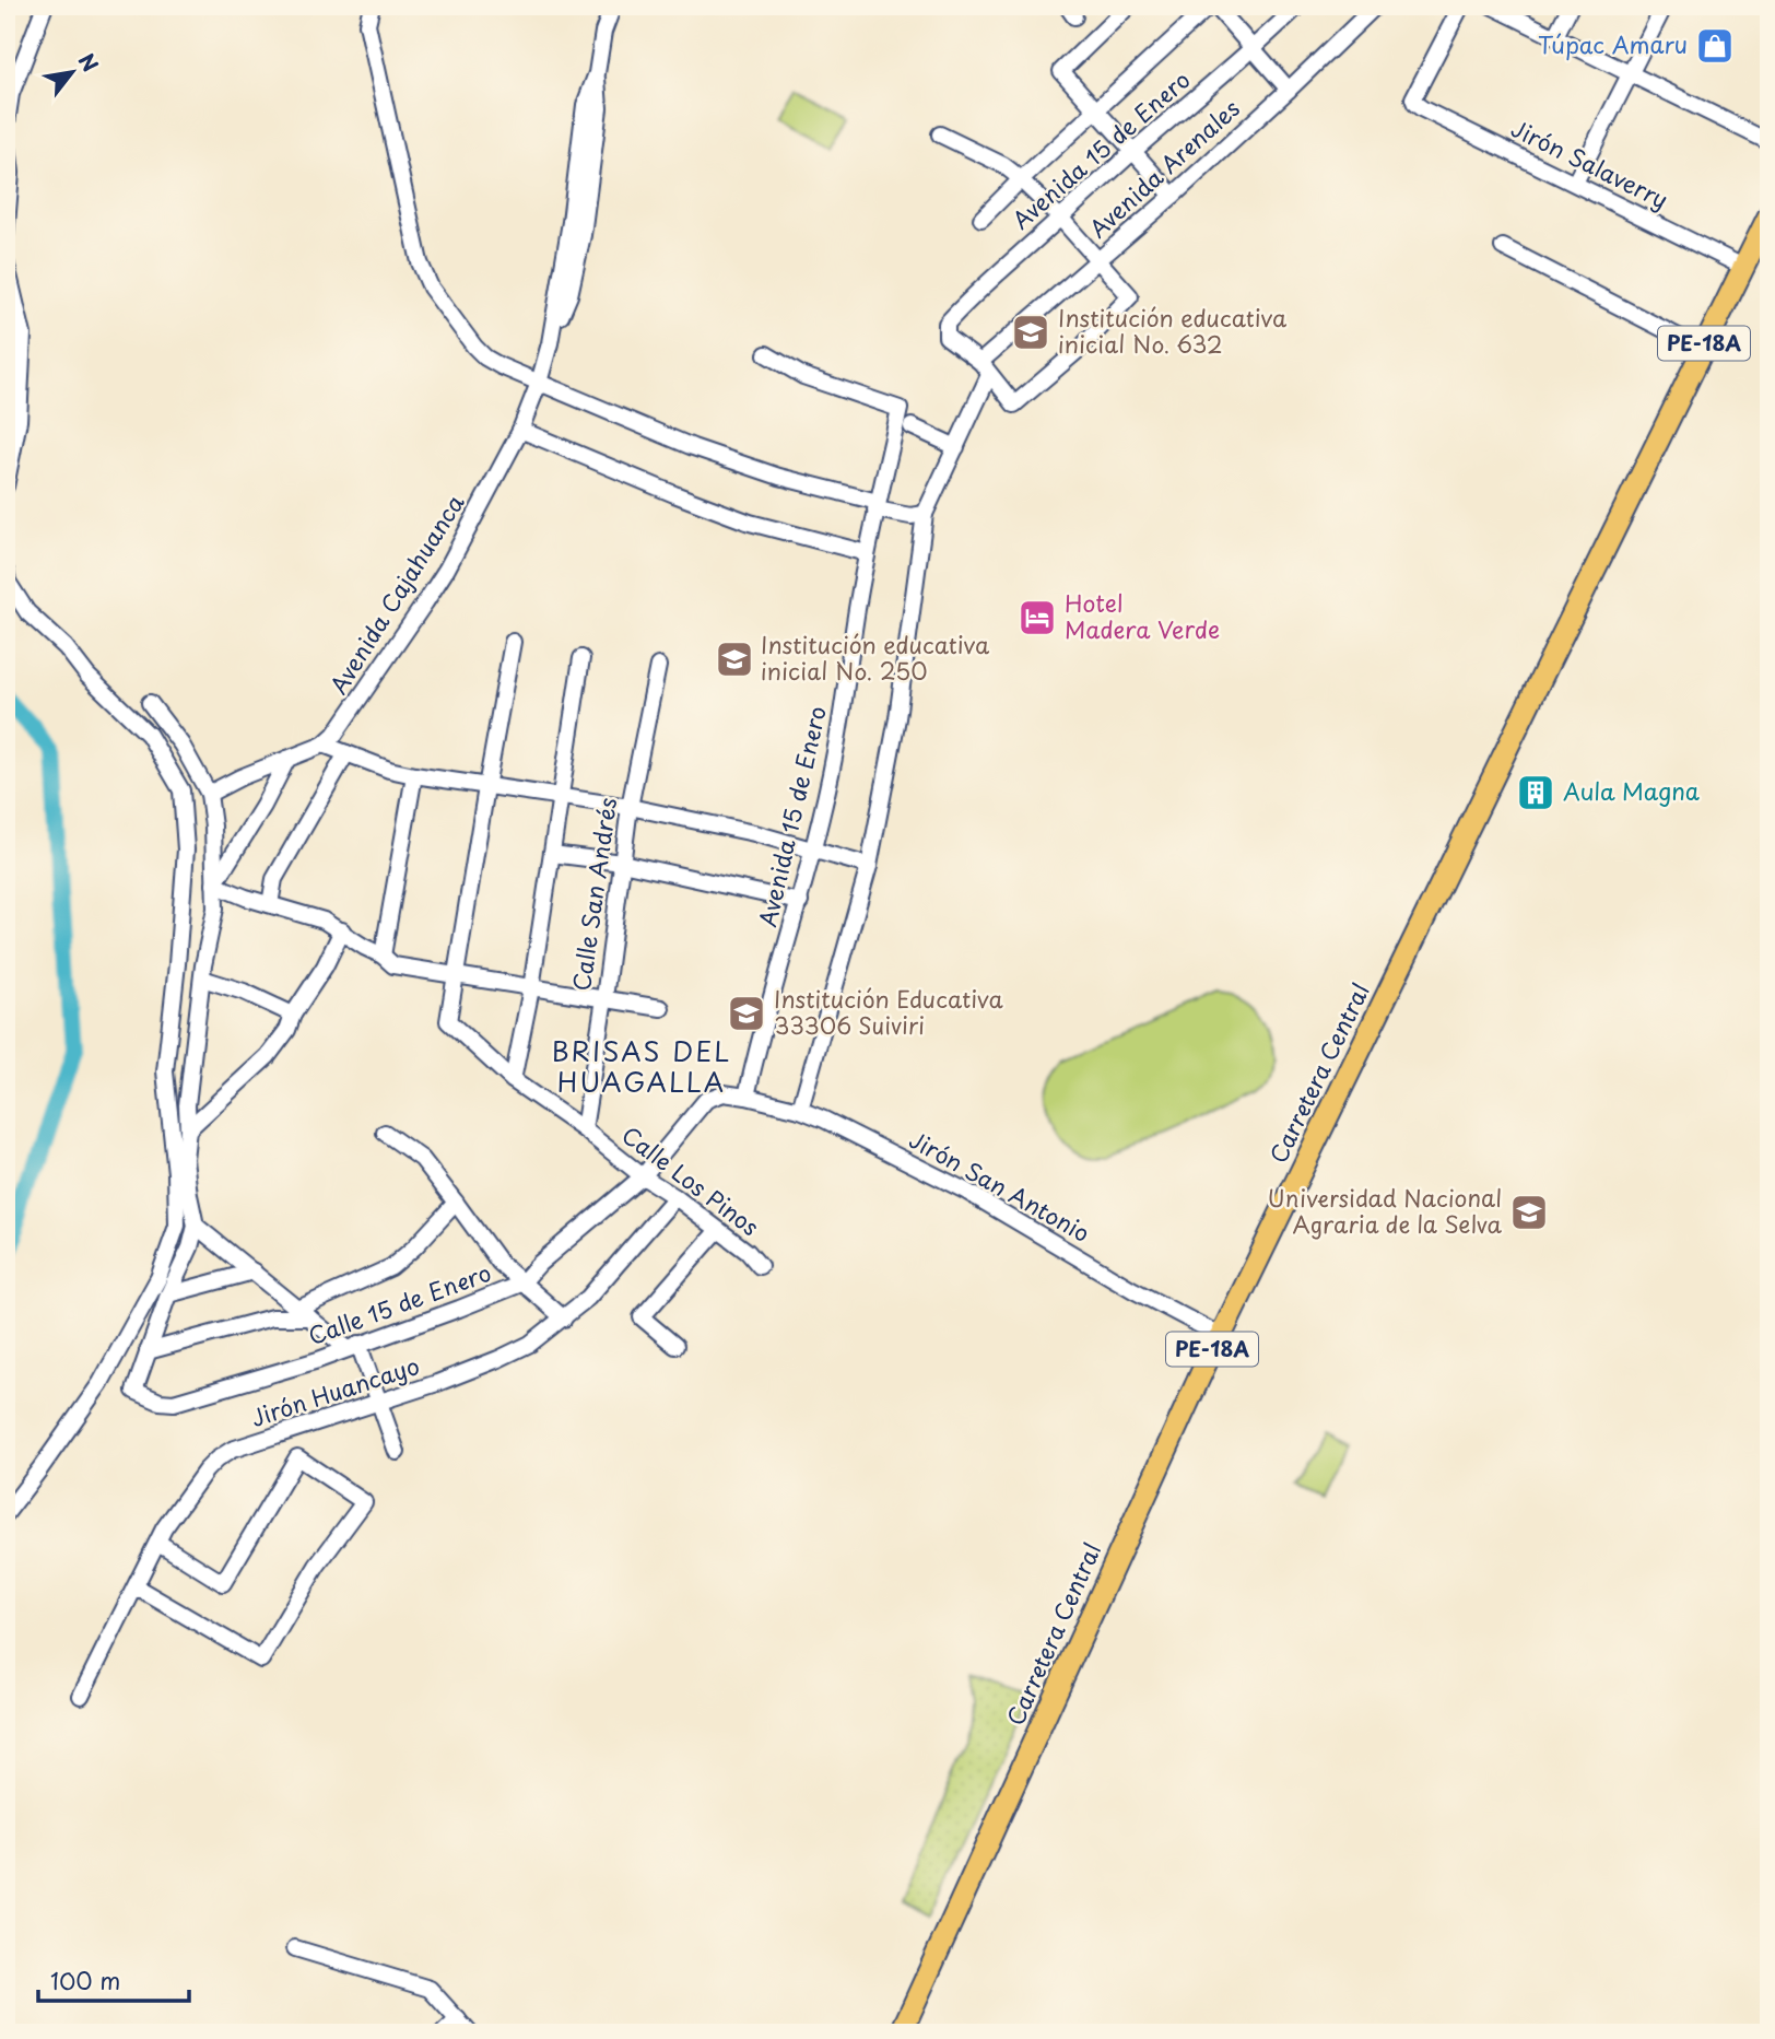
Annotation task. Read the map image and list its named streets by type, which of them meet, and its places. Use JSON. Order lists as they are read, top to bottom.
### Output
{
  "streets": {
    "highway": ["PE-18A", "Carretera Central"],
    "street": [
      "Avenida 15 de Enero",
      "Jirón Salaverry",
      "Avenida Arenales",
      "Avenida Cajahuanca",
      "Calle San Andrés",
      "Calle Los Pinos",
      "Jirón San Antonio",
      "Calle 15 de Enero",
      "Jirón Huancayo"
    ]
  },
  "crossings": [
    ["Avenida 15 de Enero", "Avenida Arenales"],
    ["Avenida 15 de Enero", "Jirón San Antonio"],
    ["Avenida 15 de Enero", "Calle 15 de Enero"],
    ["Jirón Salaverry", "PE-18A"],
    ["PE-18A", "Carretera Central"],
    ["Calle San Andrés", "Calle Los Pinos"],
    ["Carretera Central", "Jirón San Antonio"],
    ["Calle Los Pinos", "Calle 15 de Enero"],
    ["Calle Los Pinos", "Jirón Huancayo"],
    ["Jirón San Antonio", "Calle 15 de Enero"]
  ],
  "districts": ["BRISAS DEL HUAGALLA"],
  "places": {
    "shop": ["Túpac Amaru"],
    "school or university": [
      "Institución educativa inicial No. 632",
      "Institución educativa inicial No. 250",
      "Institución Educativa 33306 Suiviri",
      "Universidad Nacional Agraria de la Selva"
    ],
    "hotel": ["Hotel Madera Verde"],
    "building": ["Aula Magna"]
  },
  "scale_bar": "100 m",
  "north": "top right"
}
